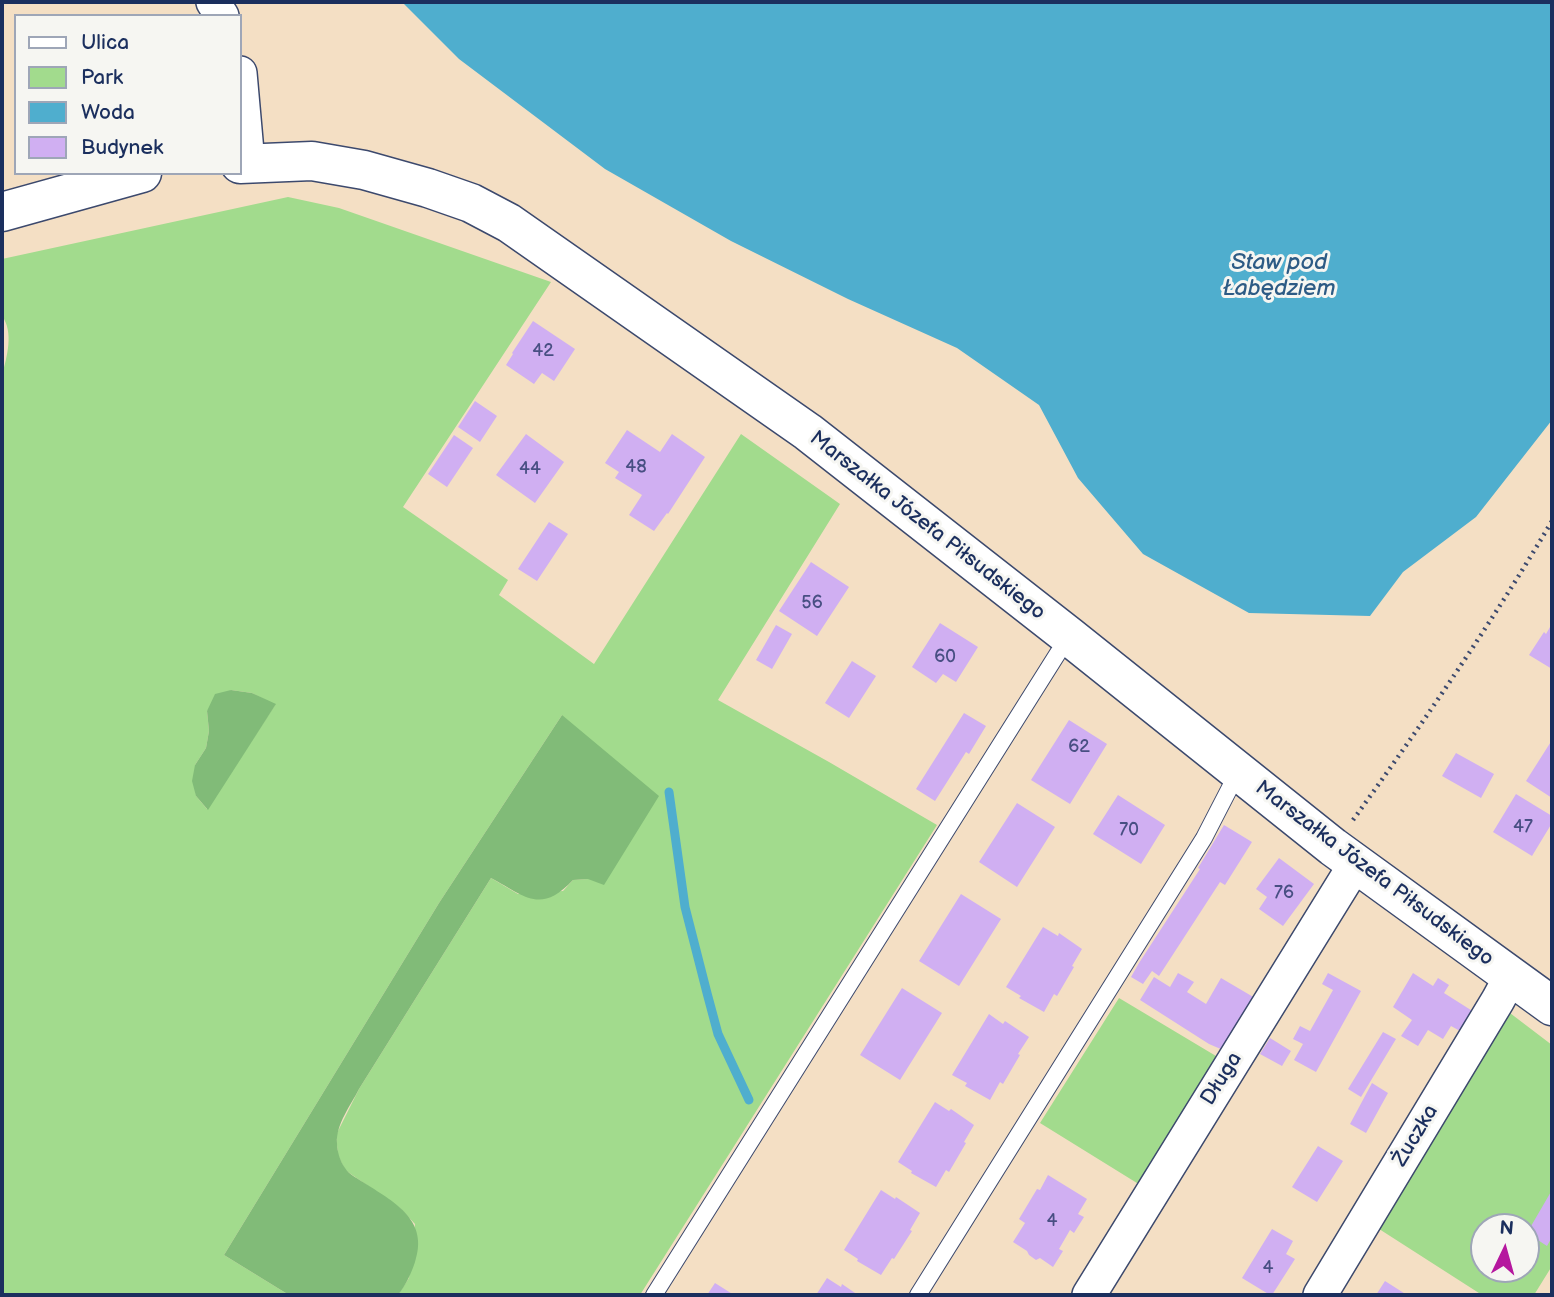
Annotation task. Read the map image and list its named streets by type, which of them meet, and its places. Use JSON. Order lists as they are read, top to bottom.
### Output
{
  "streets": {
    "street": ["Marszałka Józefa Piłsudskiego", "Długa", "Żuczka"]
  },
  "crossings": [
    ["Marszałka Józefa Piłsudskiego", "Długa"],
    ["Marszałka Józefa Piłsudskiego", "Żuczka"]
  ],
  "water": ["Staw pod Łabędziem"],
  "house_numbers": [
    "42",
    "48",
    "44",
    "56",
    "60",
    "62",
    "47",
    "70",
    "76",
    "4",
    "4"
  ],
  "legend": [
    "Ulica",
    "Park",
    "Woda",
    "Budynek"
  ],
  "north": "top"
}
